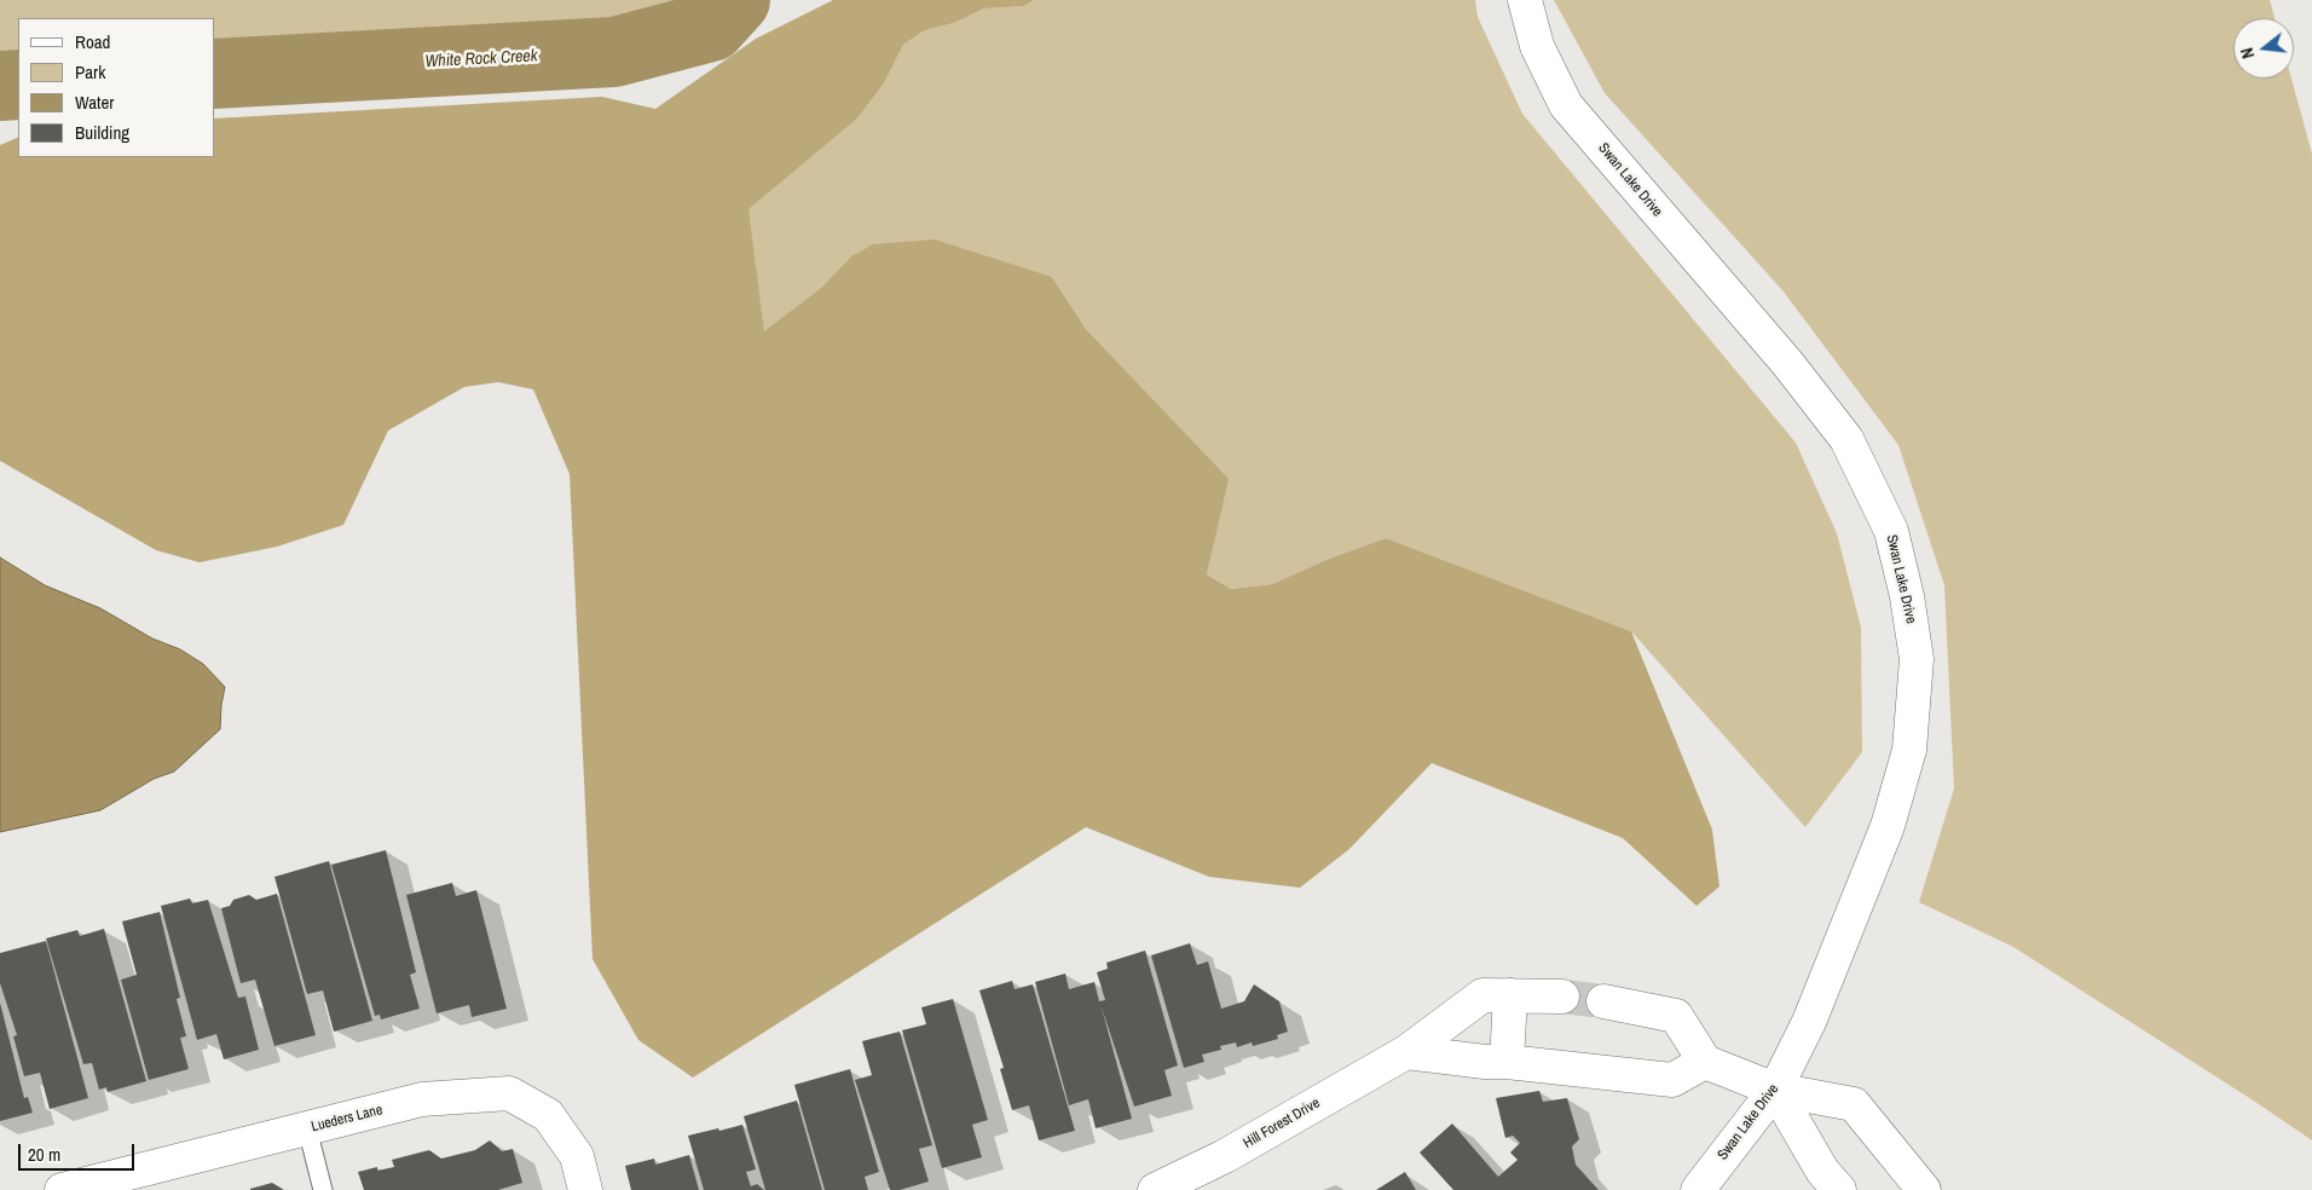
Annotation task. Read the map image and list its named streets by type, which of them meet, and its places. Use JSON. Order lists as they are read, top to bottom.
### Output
{
  "streets": {
    "street": ["Swan Lake Drive", "Lueders Lane", "Hill Forest Drive"]
  },
  "water": ["White Rock Creek"],
  "legend": [
    "Road",
    "Park",
    "Water",
    "Building"
  ],
  "scale_bar": "20 m",
  "north": "left"
}
